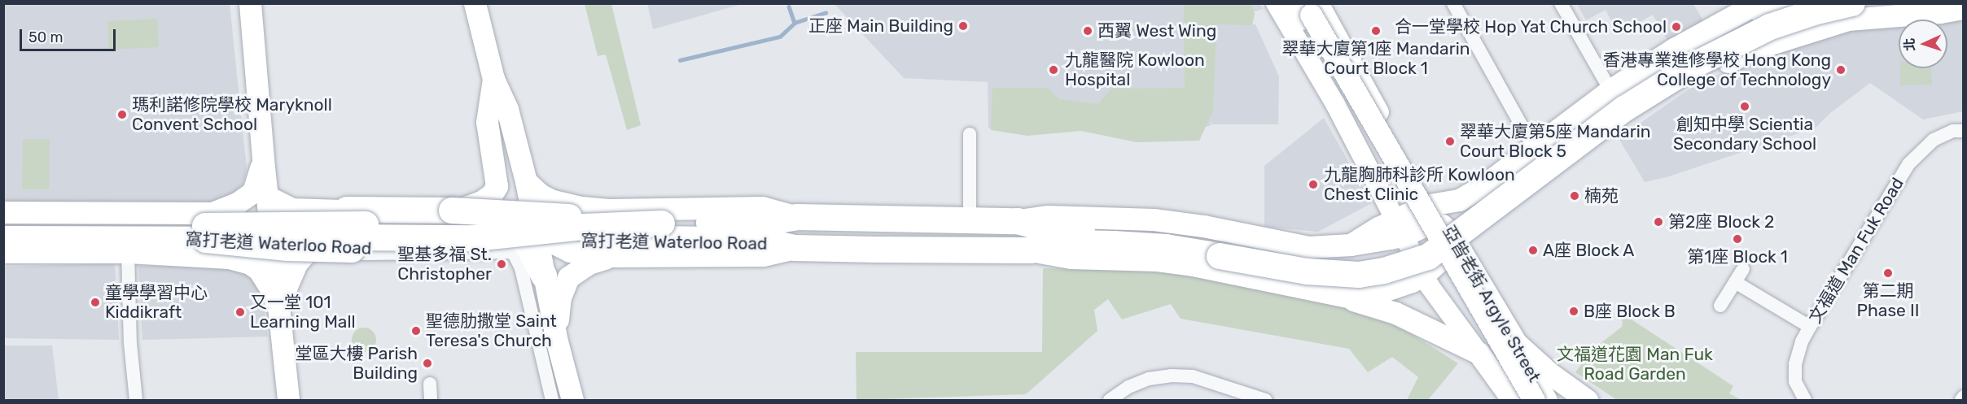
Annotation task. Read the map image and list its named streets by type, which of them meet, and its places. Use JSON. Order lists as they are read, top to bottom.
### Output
{
  "streets": {
    "highway": ["窩打老道 Waterloo Road"],
    "main road": ["亞皆老街 Argyle Street"],
    "street": ["文福道 Man Fuk Road"]
  },
  "crossings": [
    ["窩打老道 Waterloo Road", "亞皆老街 Argyle Street"]
  ],
  "parks": ["文福道花園 Man Fuk Road Garden"],
  "places": [
    "正座 Main Building",
    "合一堂學校 Hop Yat Church School",
    "西翼 West Wing",
    "翠華大廈第1座 Mandarin Court Block 1",
    "九龍醫院 Kowloon Hospital",
    "香港專業進修學校 Hong Kong College of Technology",
    "創知中學 Scientia Secondary School",
    "瑪利諾修院學校 Maryknoll Convent School",
    "翠華大廈第5座 Mandarin Court Block 5",
    "九龍胸肺科診所 Kowloon Chest Clinic",
    "楠苑",
    "第2座 Block 2",
    "第1座 Block 1",
    "A座 Block A",
    "聖基多福 St. Christopher",
    "第二期 Phase II",
    "童學學習中心 Kiddikraft",
    "B座 Block B",
    "又一堂 101 Learning Mall",
    "聖德肋撒堂 Saint Teresa's Church",
    "堂區大樓 Parish Building"
  ],
  "scale_bar": "50 m",
  "north": "left"
}
